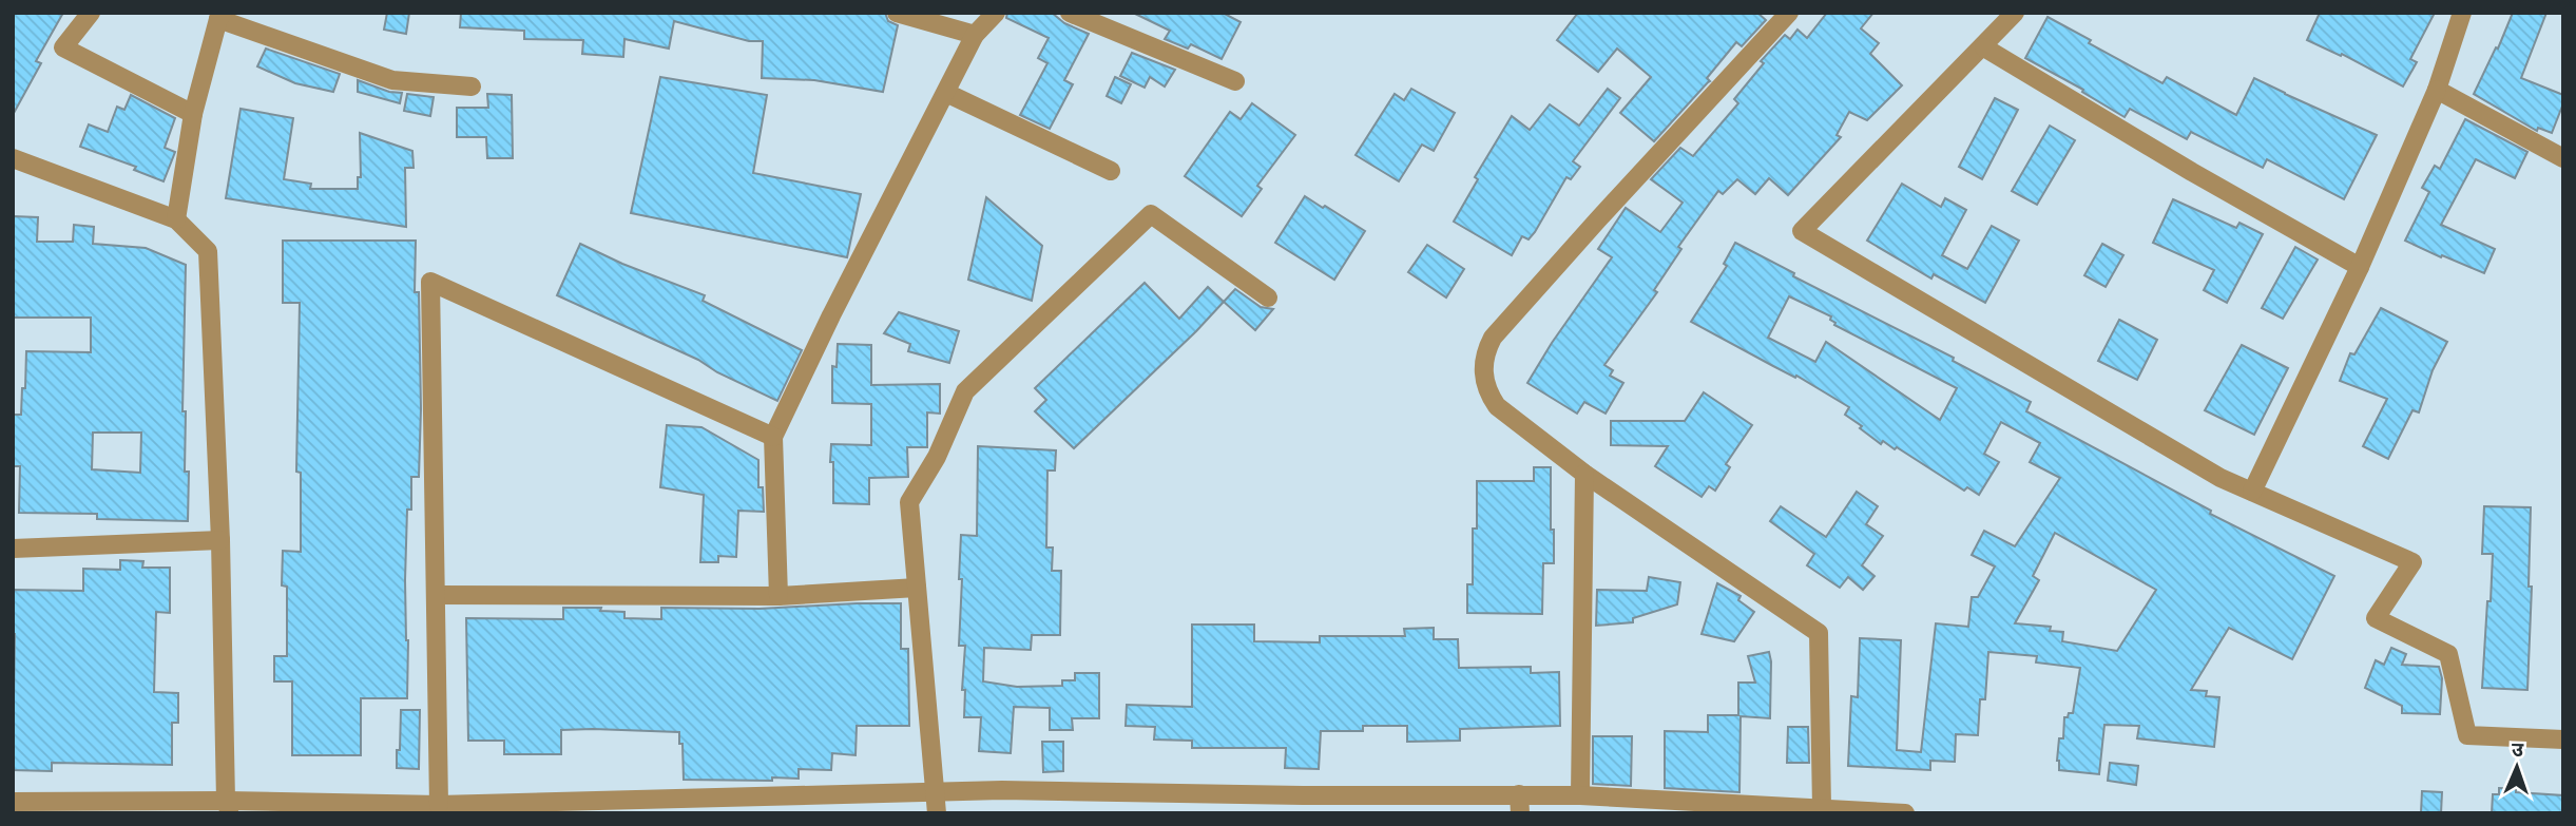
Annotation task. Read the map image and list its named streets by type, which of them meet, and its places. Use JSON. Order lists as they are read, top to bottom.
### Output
{
  "north": "top"
}
